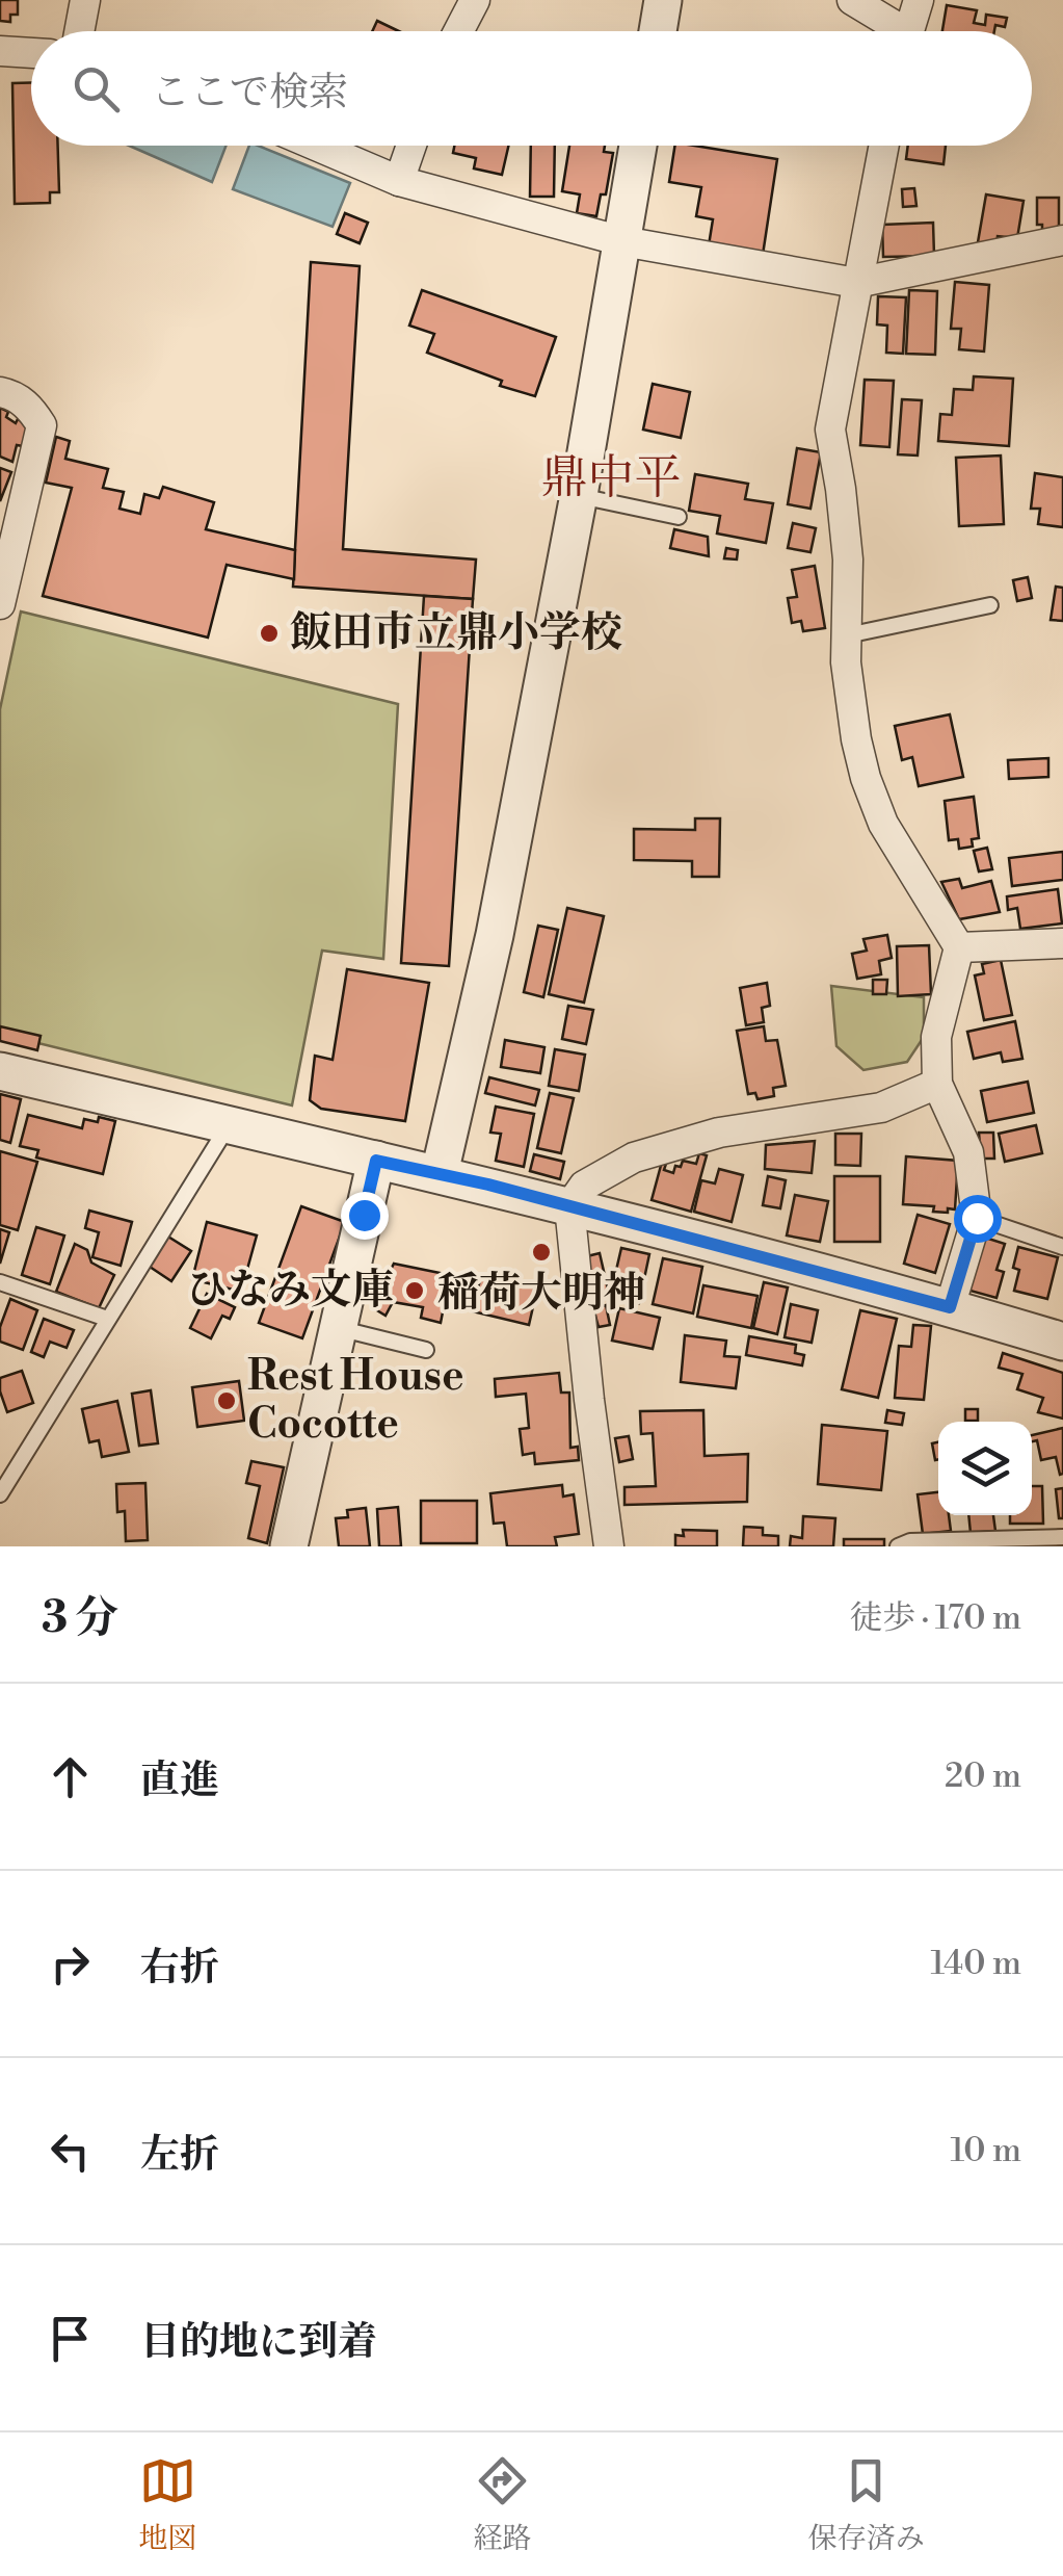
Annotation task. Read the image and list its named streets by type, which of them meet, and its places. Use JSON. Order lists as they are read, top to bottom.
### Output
{
  "districts": ["鼎中平"],
  "places": [
    "飯田市立鼎小学校",
    "稲荷大明神",
    "ひなみ文庫",
    "Rest House Cocotte"
  ],
  "page": {
    "search": "ここで検索",
    "heading": ["3 分", "徒歩 · 170 m"],
    "list": [
      ["直進", "20 m"],
      ["右折", "140 m"],
      ["左折", "10 m"],
      "目的地に到着"
    ],
    "nav": ["地図", "経路", "保存済み"]
  }
}
